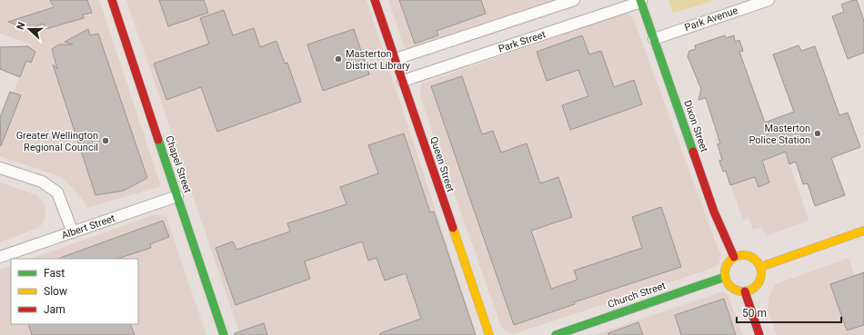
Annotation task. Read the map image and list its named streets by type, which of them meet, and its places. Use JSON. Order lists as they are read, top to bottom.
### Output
{
  "streets": {
    "main road": [
      "Dixon Street",
      "Chapel Street",
      "Queen Street",
      "Church Street"
    ],
    "street": ["Park Avenue", "Park Street", "Albert Street"]
  },
  "crossings": [
    ["Park Avenue", "Dixon Street"],
    ["Park Street", "Dixon Street"],
    ["Park Street", "Queen Street"],
    ["Dixon Street", "Church Street"],
    ["Chapel Street", "Albert Street"]
  ],
  "places": ["Masterton District Library", "Masterton Police Station", "Greater Wellington Regional Council"],
  "legend": ["Fast", "Slow", "Jam"],
  "scale_bar": "50 m",
  "north": "left"
}
